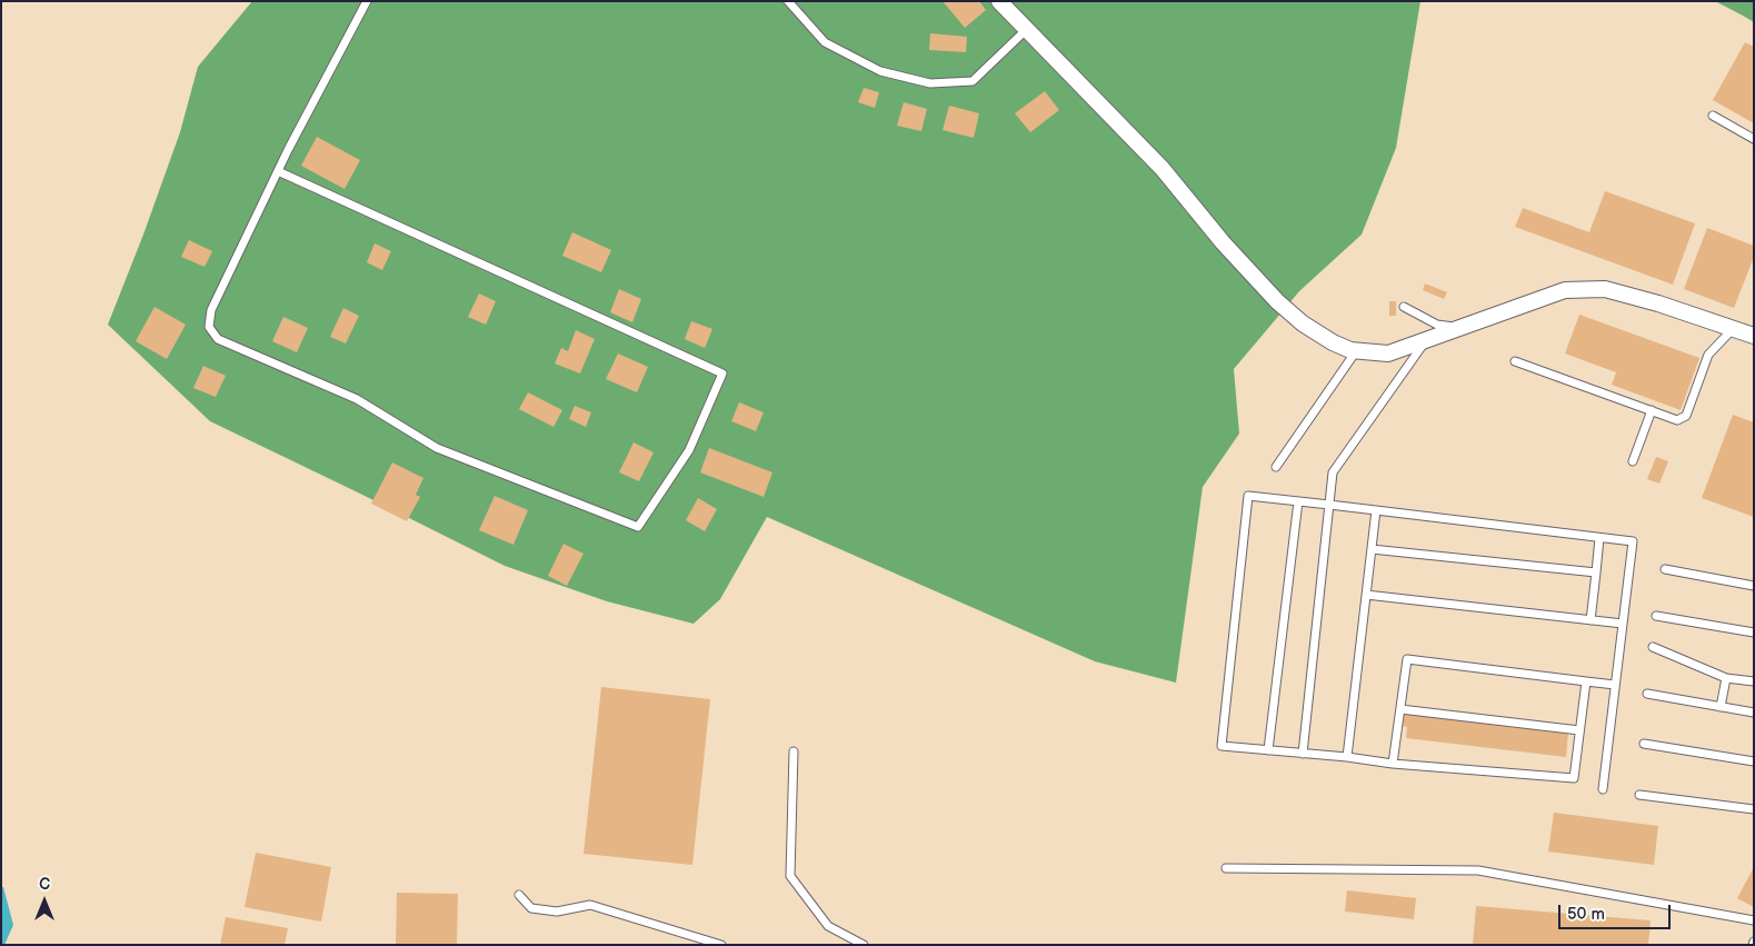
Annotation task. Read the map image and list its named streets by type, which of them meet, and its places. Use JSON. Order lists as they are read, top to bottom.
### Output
{
  "scale_bar": "50 m",
  "north": "top"
}
